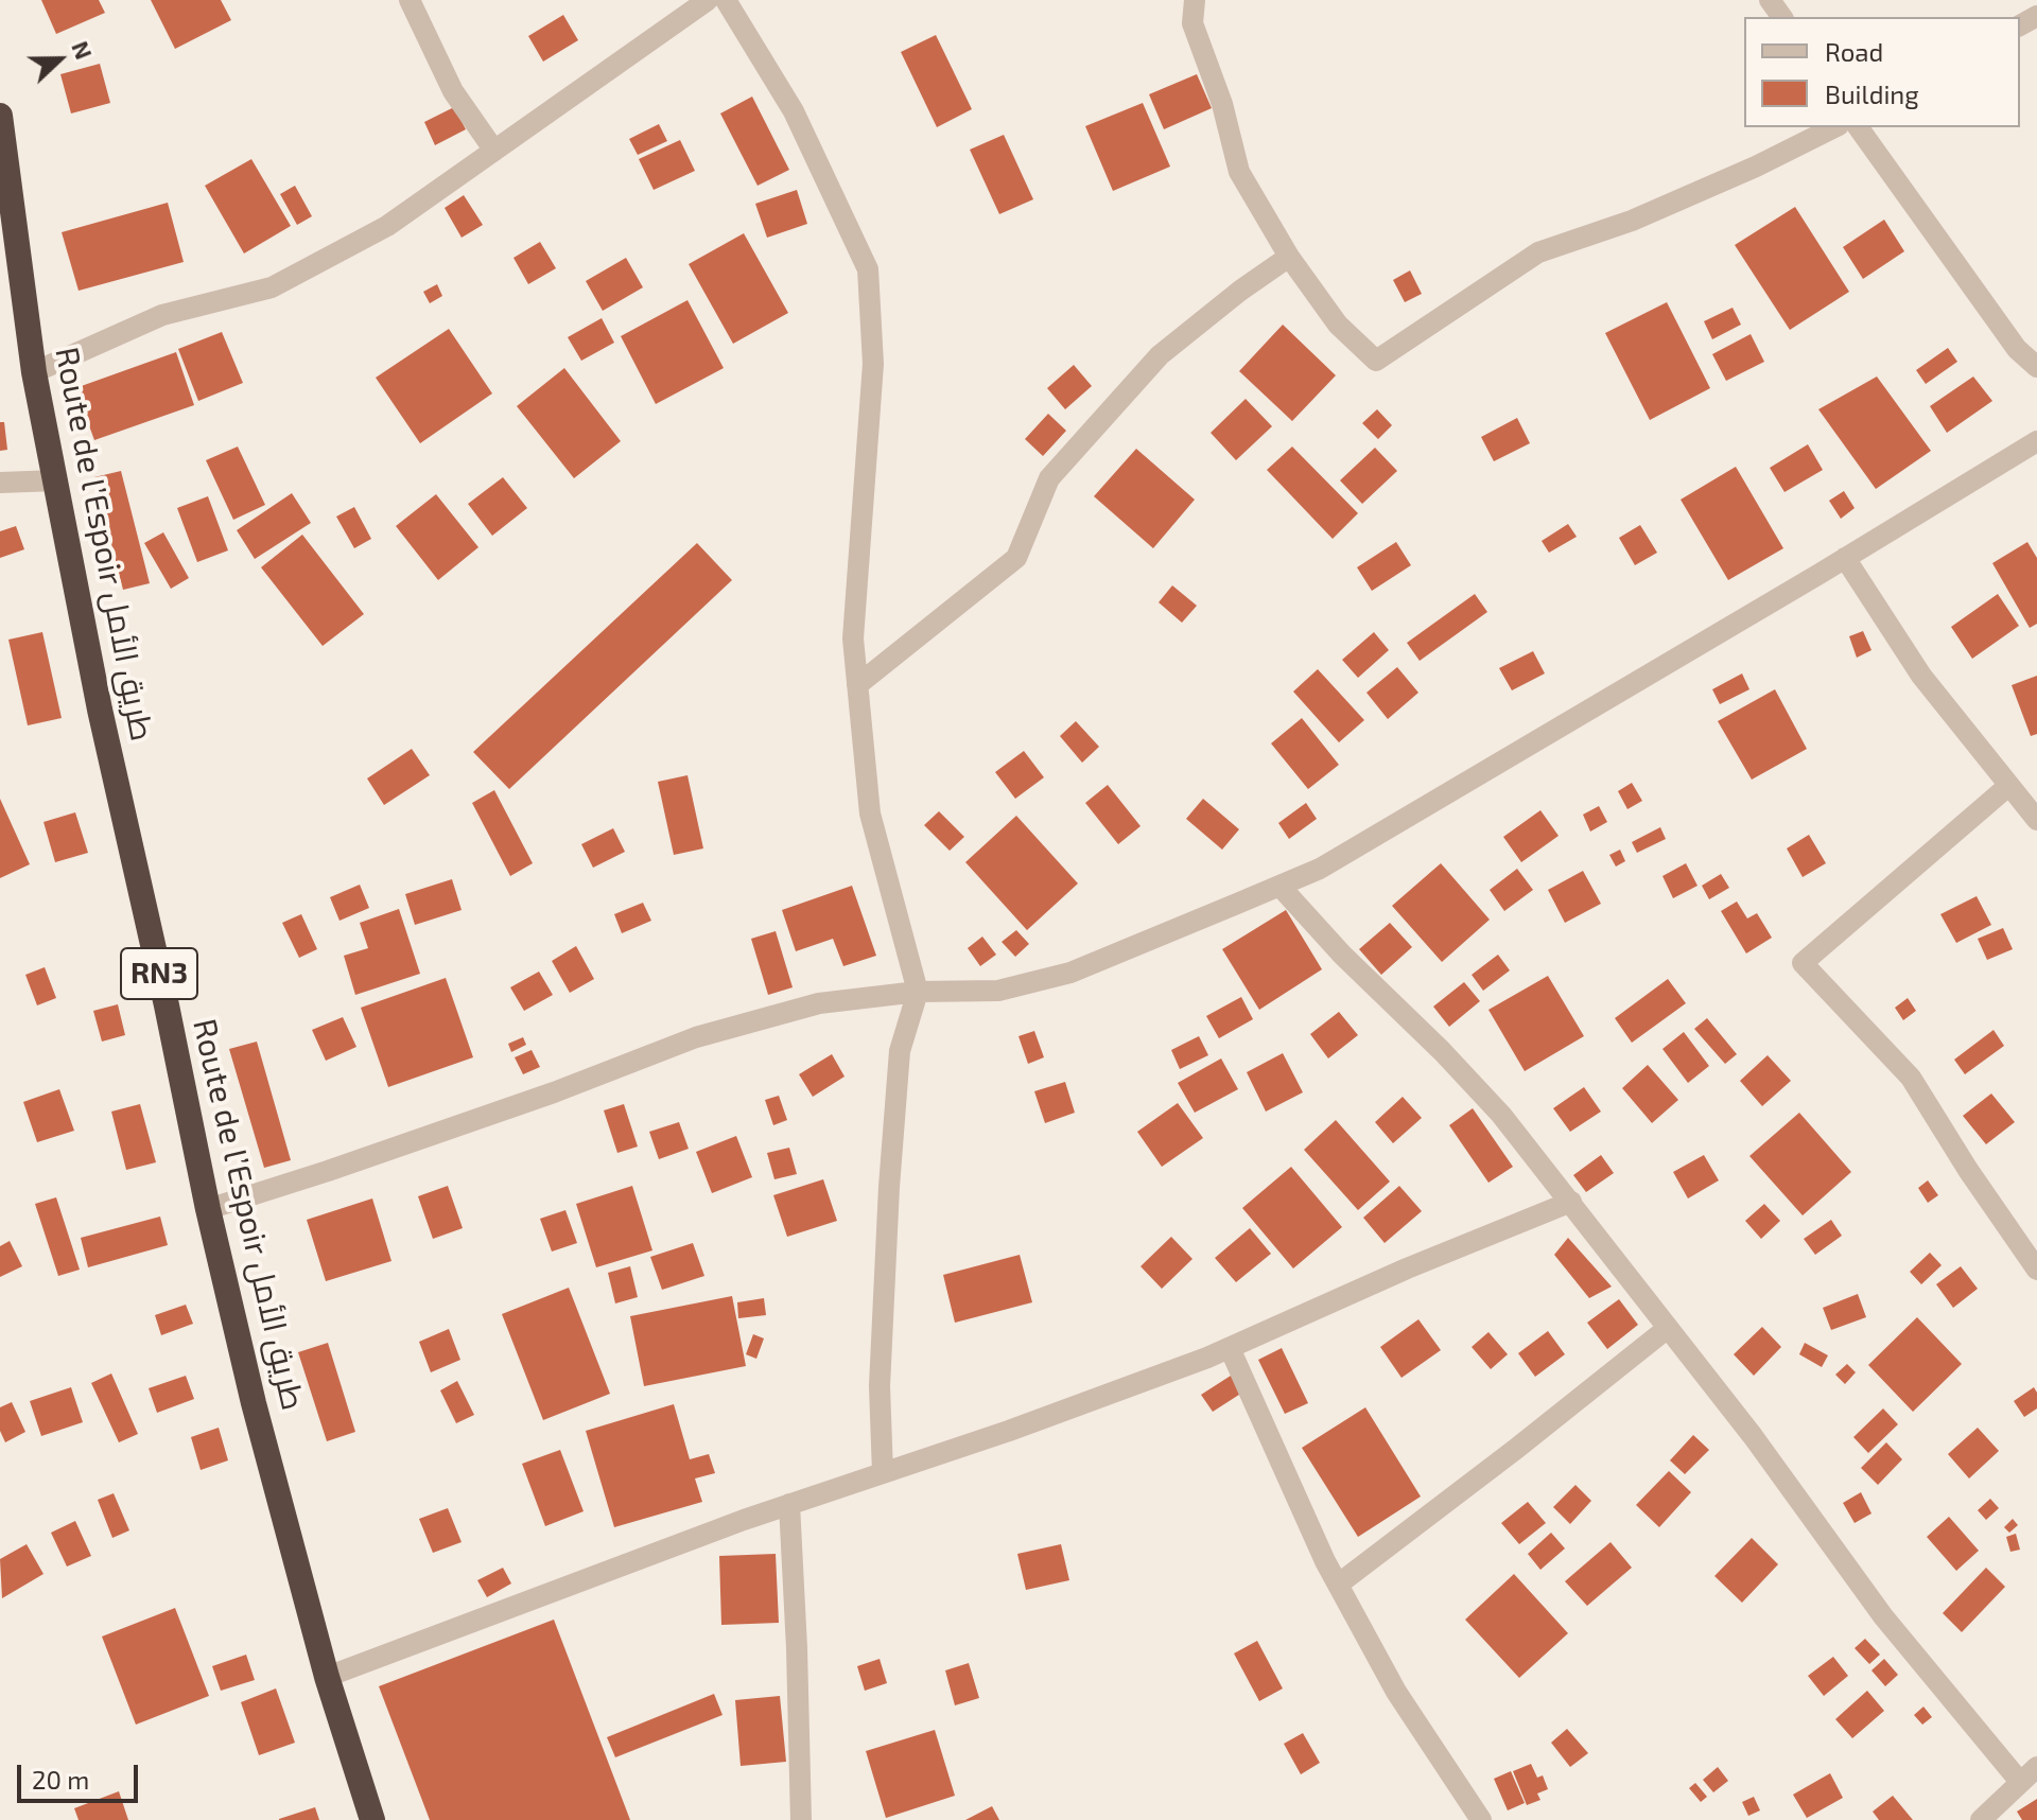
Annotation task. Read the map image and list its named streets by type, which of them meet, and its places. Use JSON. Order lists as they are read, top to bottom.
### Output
{
  "streets": {
    "highway": ["Route de l’Espoir طريق الأمل", "RN3"]
  },
  "legend": ["Road", "Building"],
  "scale_bar": "20 m",
  "north": "right"
}
